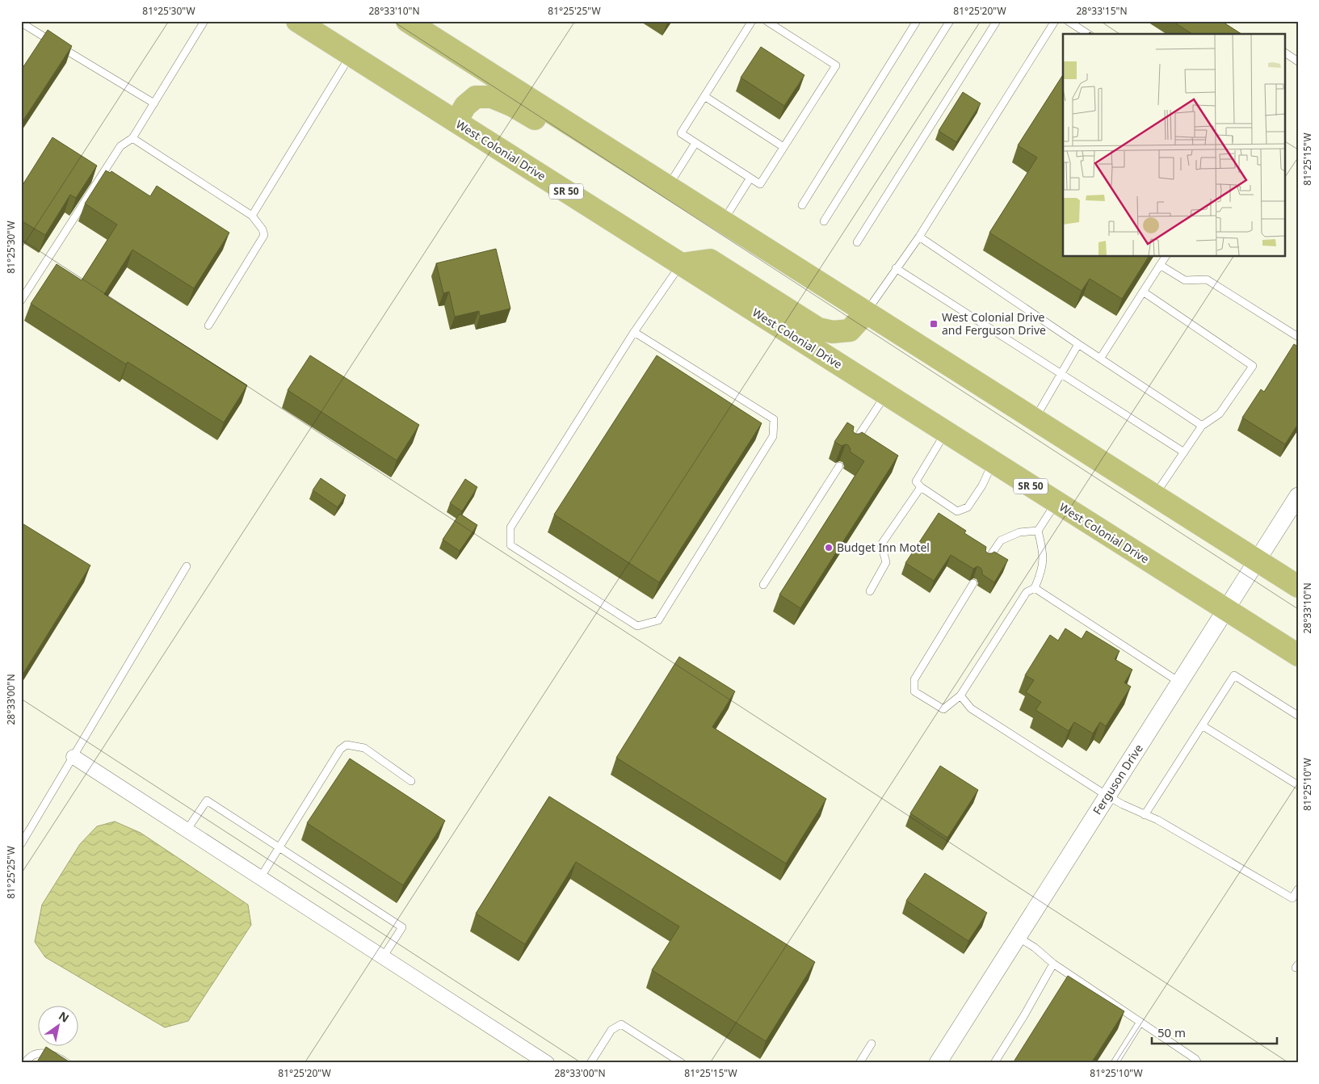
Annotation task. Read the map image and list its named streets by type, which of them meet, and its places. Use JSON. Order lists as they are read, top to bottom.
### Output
{
  "streets": {
    "highway": ["West Colonial Drive", "SR 50"],
    "street": ["Ferguson Drive"]
  },
  "crossings": [
    ["West Colonial Drive", "Ferguson Drive"]
  ],
  "places": {
    "transit": ["West Colonial Drive and Ferguson Drive"],
    "other": ["Budget Inn Motel"]
  },
  "scale_bar": "50 m",
  "north": "top right",
  "coordinates": [
    "81°25'30\"W",
    "28°33'10\"N",
    "81°25'25\"W",
    "81°25'20\"W",
    "28°33'15\"N",
    "81°25'15\"W",
    "28°33'00\"N",
    "81°25'10\"W"
  ]
}
